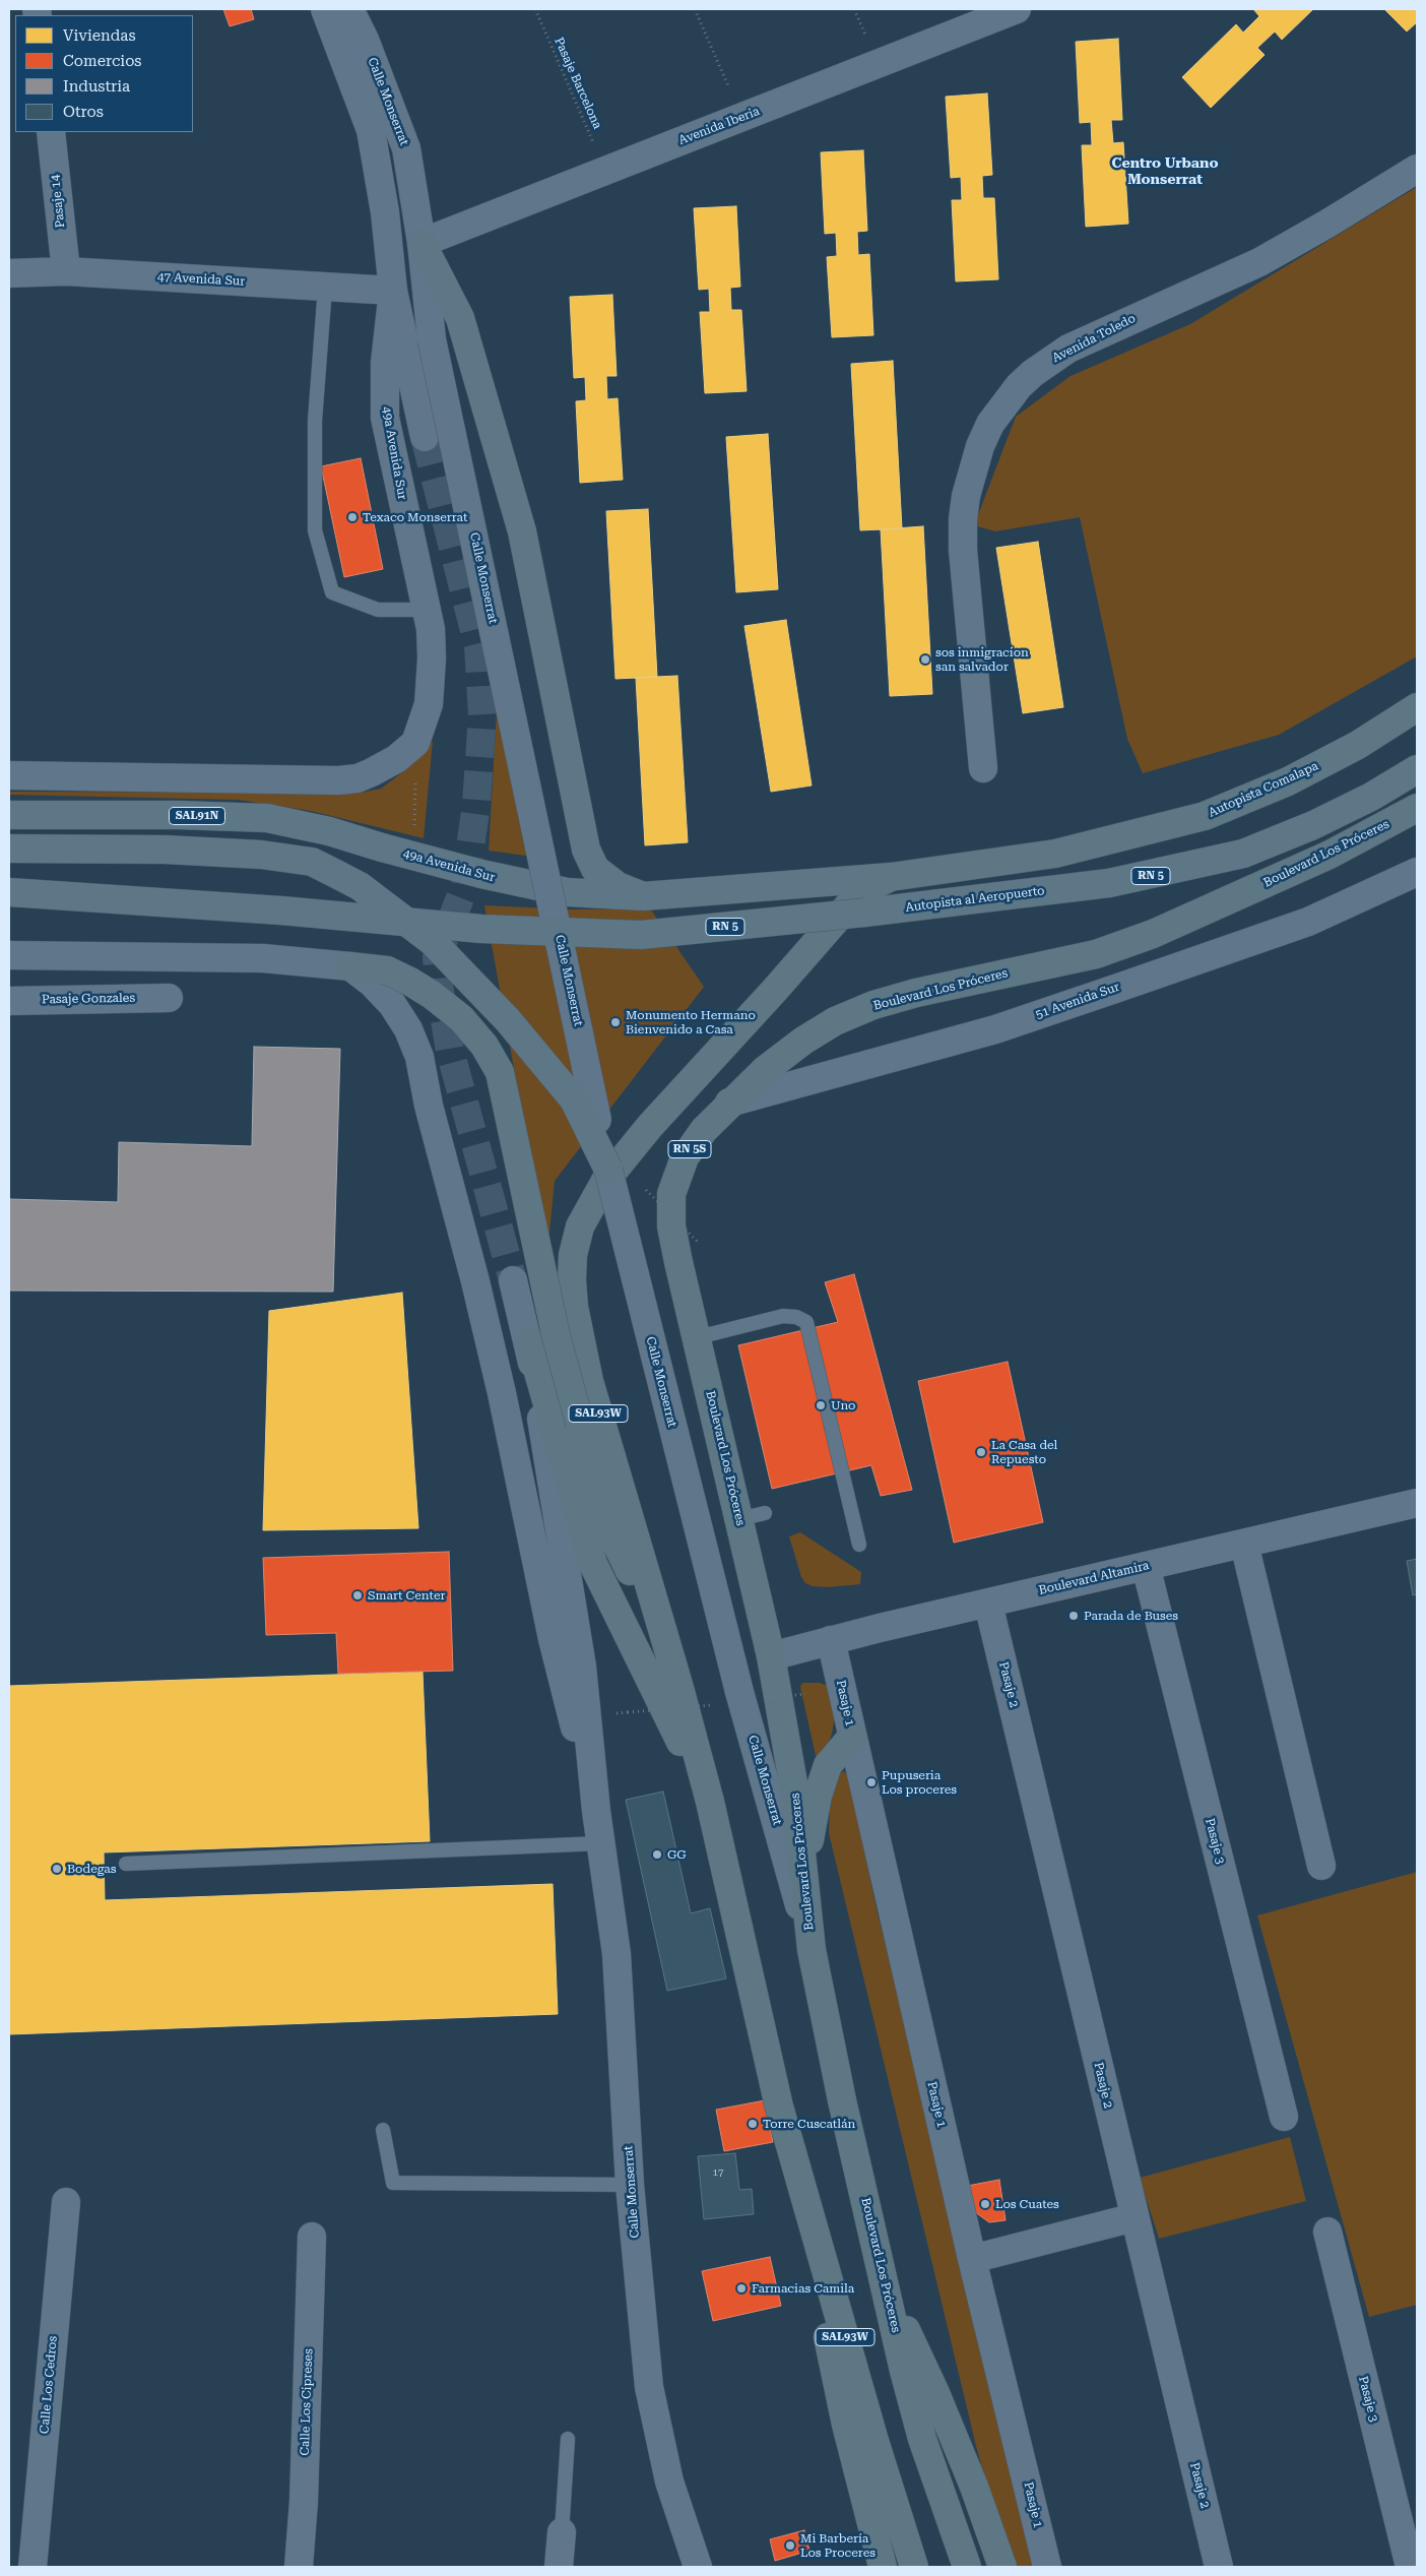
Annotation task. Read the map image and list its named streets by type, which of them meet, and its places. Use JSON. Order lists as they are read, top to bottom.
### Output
{
  "streets": {
    "highway": [
      "Autopista Comalapa",
      "Boulevard Los Próceres",
      "RN 5S",
      "SAL93W"
    ],
    "main road": [
      "49a Avenida Sur",
      "SAL91N",
      "RN 5",
      "Autopista al Aeropuerto"
    ],
    "street": [
      "Calle Monserrat",
      "Avenida Iberia",
      "Pasaje 14",
      "47 Avenida Sur",
      "Avenida Toledo",
      "Pasaje Gonzales",
      "51 Avenida Sur",
      "Boulevard Altamira",
      "Pasaje 2",
      "Pasaje 1",
      "Pasaje 3",
      "Calle Los Cedros",
      "Calle Los Cipreses"
    ],
    "path": ["Pasaje Barcelona"]
  },
  "crossings": [
    ["Calle Monserrat", "Avenida Iberia"],
    ["Calle Monserrat", "47 Avenida Sur"],
    ["Calle Monserrat", "49a Avenida Sur"],
    ["Calle Monserrat", "Boulevard Los Próceres"],
    ["Pasaje 14", "47 Avenida Sur"],
    ["47 Avenida Sur", "49a Avenida Sur"],
    ["49a Avenida Sur", "Autopista Comalapa"],
    ["49a Avenida Sur", "SAL93W"],
    ["Autopista Comalapa", "SAL93W"],
    ["Boulevard Los Próceres", "51 Avenida Sur"],
    ["Boulevard Los Próceres", "Boulevard Altamira"],
    ["Boulevard Altamira", "Pasaje 2"],
    ["Boulevard Altamira", "Pasaje 1"],
    ["Boulevard Altamira", "Pasaje 3"]
  ],
  "districts": ["Centro Urbano Monserrat"],
  "places": [
    "Texaco Monserrat",
    "sos inmigracion san salvador",
    "Monumento Hermano Bienvenido a Casa",
    "Uno",
    "La Casa del Repuesto",
    "Smart Center",
    "Parada de Buses",
    "Pupuseria Los proceres",
    "GG",
    "Bodegas",
    "Torre Cuscatlán",
    "Los Cuates",
    "Farmacias Camila",
    "Mi Barbería Los Proceres"
  ],
  "house_numbers": ["17"],
  "legend": [
    "Viviendas",
    "Comercios",
    "Industria",
    "Otros"
  ]
}
